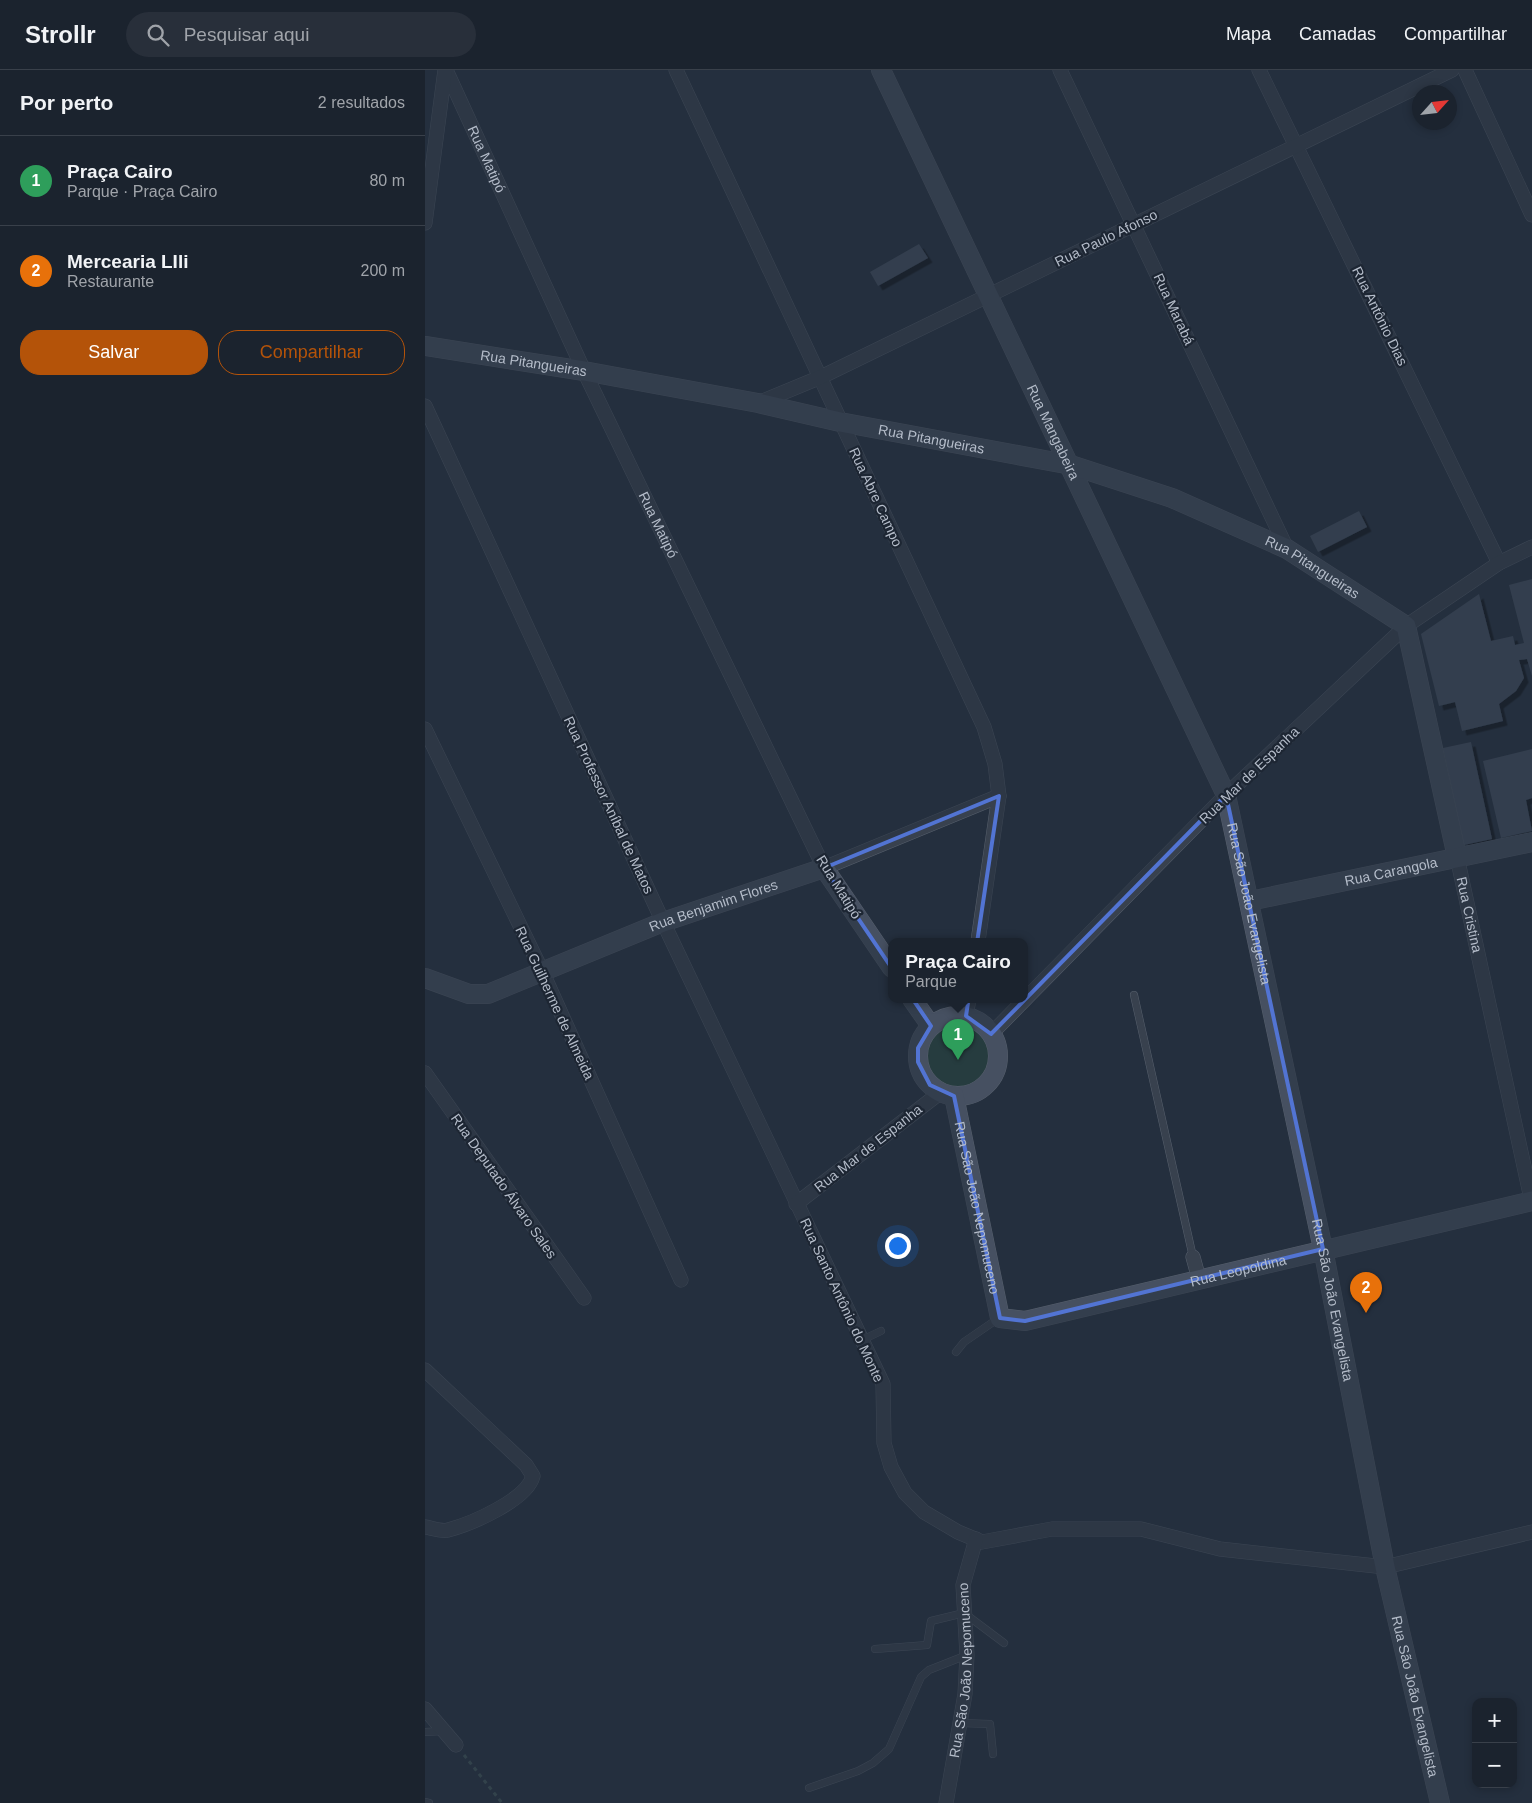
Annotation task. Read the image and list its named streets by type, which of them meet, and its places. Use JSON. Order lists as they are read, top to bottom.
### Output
{
  "streets": {
    "street": [
      "Rua Matipó",
      "Rua Paulo Afonso",
      "Rua Marabá",
      "Rua Antônio Dias",
      "Rua Pitangueiras",
      "Rua Mangabeira",
      "Rua Abre Campo",
      "Rua Mar de Espanha",
      "Rua Professor Aníbal de Matos",
      "Rua Carangola",
      "Rua São João Evangelista",
      "Rua Benjamim Flores",
      "Rua Cristina",
      "Rua Guilherme de Almeida",
      "Rua Deputado Álvaro Sales",
      "Rua São João Nepomuceno",
      "Rua Leopoldina",
      "Rua Santo Antônio do Monte"
    ]
  },
  "crossings": [
    ["Rua Matipó", "Rua Pitangueiras"],
    ["Rua Matipó", "Rua Benjamim Flores"],
    ["Rua Paulo Afonso", "Rua Marabá"],
    ["Rua Paulo Afonso", "Rua Antônio Dias"],
    ["Rua Paulo Afonso", "Rua Pitangueiras"],
    ["Rua Paulo Afonso", "Rua Mangabeira"],
    ["Rua Paulo Afonso", "Rua Abre Campo"],
    ["Rua Marabá", "Rua Pitangueiras"],
    ["Rua Antônio Dias", "Rua Mar de Espanha"],
    ["Rua Pitangueiras", "Rua Mangabeira"],
    ["Rua Pitangueiras", "Rua Abre Campo"],
    ["Rua Pitangueiras", "Rua Mar de Espanha"],
    ["Rua Pitangueiras", "Rua Cristina"],
    ["Rua Mangabeira", "Rua Mar de Espanha"],
    ["Rua Mangabeira", "Rua São João Evangelista"],
    ["Rua Abre Campo", "Rua Benjamim Flores"],
    ["Rua Mar de Espanha", "Rua Professor Aníbal de Matos"],
    ["Rua Mar de Espanha", "Rua São João Evangelista"],
    ["Rua Mar de Espanha", "Rua Cristina"],
    ["Rua Mar de Espanha", "Rua São João Nepomuceno"],
    ["Rua Mar de Espanha", "Rua Santo Antônio do Monte"],
    ["Rua Professor Aníbal de Matos", "Rua Benjamim Flores"],
    ["Rua Professor Aníbal de Matos", "Rua Santo Antônio do Monte"],
    ["Rua Carangola", "Rua São João Evangelista"],
    ["Rua Carangola", "Rua Cristina"],
    ["Rua São João Evangelista", "Rua Leopoldina"],
    ["Rua São João Evangelista", "Rua Santo Antônio do Monte"],
    ["Rua Benjamim Flores", "Rua Guilherme de Almeida"],
    ["Rua Cristina", "Rua Leopoldina"],
    ["Rua São João Nepomuceno", "Rua Leopoldina"],
    ["Rua São João Nepomuceno", "Rua Santo Antônio do Monte"]
  ],
  "north": "top right",
  "page": {
    "header": "Strollr",
    "search": "Pesquisar aqui",
    "nav": ["Mapa", "Camadas", "Compartilhar"],
    "heading": ["Por perto", "2 resultados"],
    "list": [
      {
        "mark": "1",
        "name": "Praça Cairo",
        "note": "Parque · Praça Cairo",
        "value": "80 m"
      },
      {
        "mark": "2",
        "name": "Mercearia LIli",
        "note": "Restaurante",
        "value": "200 m"
      }
    ],
    "buttons": ["Salvar", "Compartilhar"],
    "popup": ["Praça Cairo", "Parque"],
    "pins": ["1", "2"],
    "map_buttons": ["+", "−"]
  }
}
